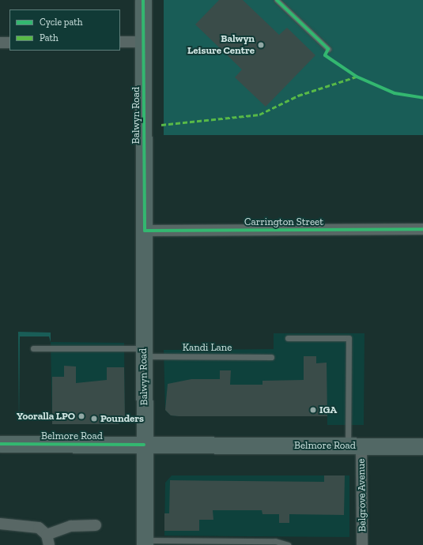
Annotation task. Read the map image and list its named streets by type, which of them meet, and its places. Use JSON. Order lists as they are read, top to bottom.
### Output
{
  "streets": {
    "main road": ["Balwyn Road", "Belmore Road"],
    "street": ["Carrington Street", "Belgrove Avenue"],
    "lane": ["Kandi Lane"]
  },
  "crossings": [
    ["Balwyn Road", "Carrington Street"],
    ["Balwyn Road", "Kandi Lane"],
    ["Balwyn Road", "Belmore Road"],
    ["Belmore Road", "Belgrove Avenue"]
  ],
  "places": [
    "Balwyn Leisure Centre",
    "IGA",
    "Yooralla LPO",
    "Pounders"
  ],
  "legend": ["Cycle path", "Path"]
}
